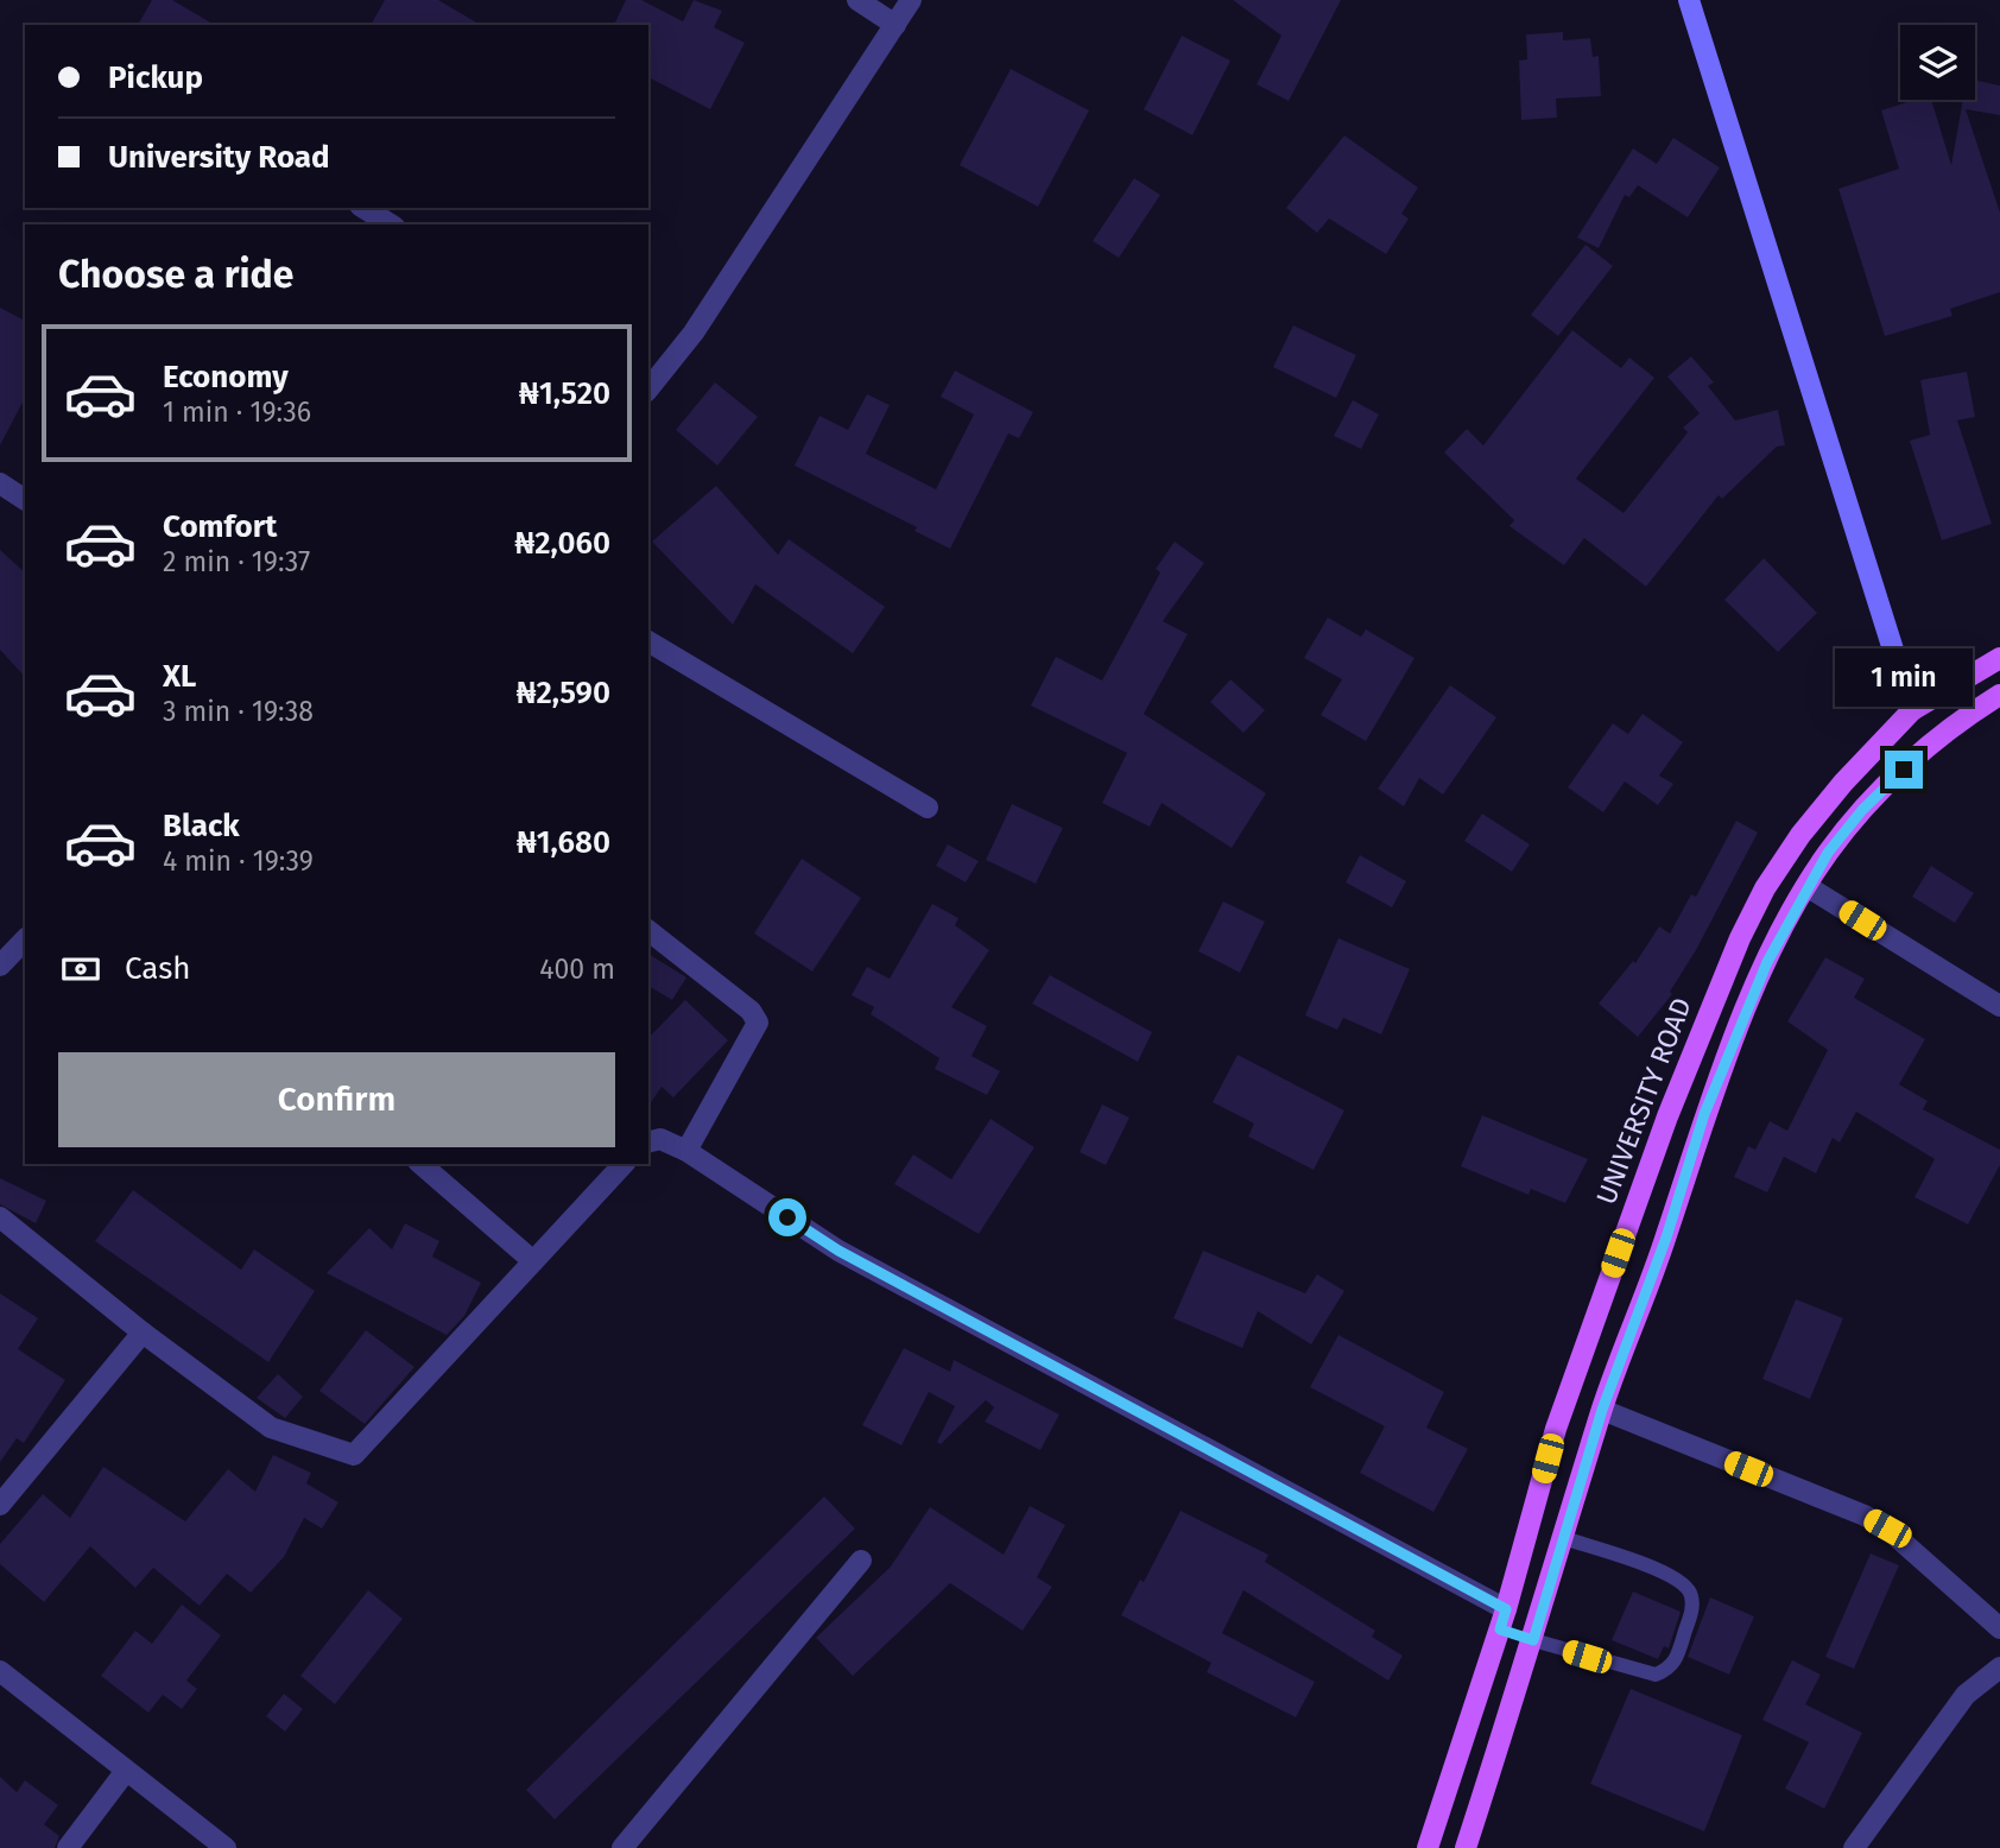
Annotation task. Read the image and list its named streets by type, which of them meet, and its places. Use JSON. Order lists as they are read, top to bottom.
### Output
{
  "streets": {
    "main road": ["UNIVERSITY ROAD"]
  },
  "page": {
    "banner": ["Pickup", "University Road"],
    "heading": "Choose a ride",
    "list": [
      {
        "name": "Economy",
        "note": "1 min · 19:36",
        "value": "₦1,520"
      },
      {
        "name": "Comfort",
        "note": "2 min · 19:37",
        "value": "₦2,060"
      },
      {
        "name": "XL",
        "note": "3 min · 19:38",
        "value": "₦2,590"
      },
      {
        "name": "Black",
        "note": "4 min · 19:39",
        "value": "₦1,680"
      }
    ],
    "bubble": "1 min",
    "pay": ["Cash", "400 m"],
    "buttons": "Confirm"
  }
}
